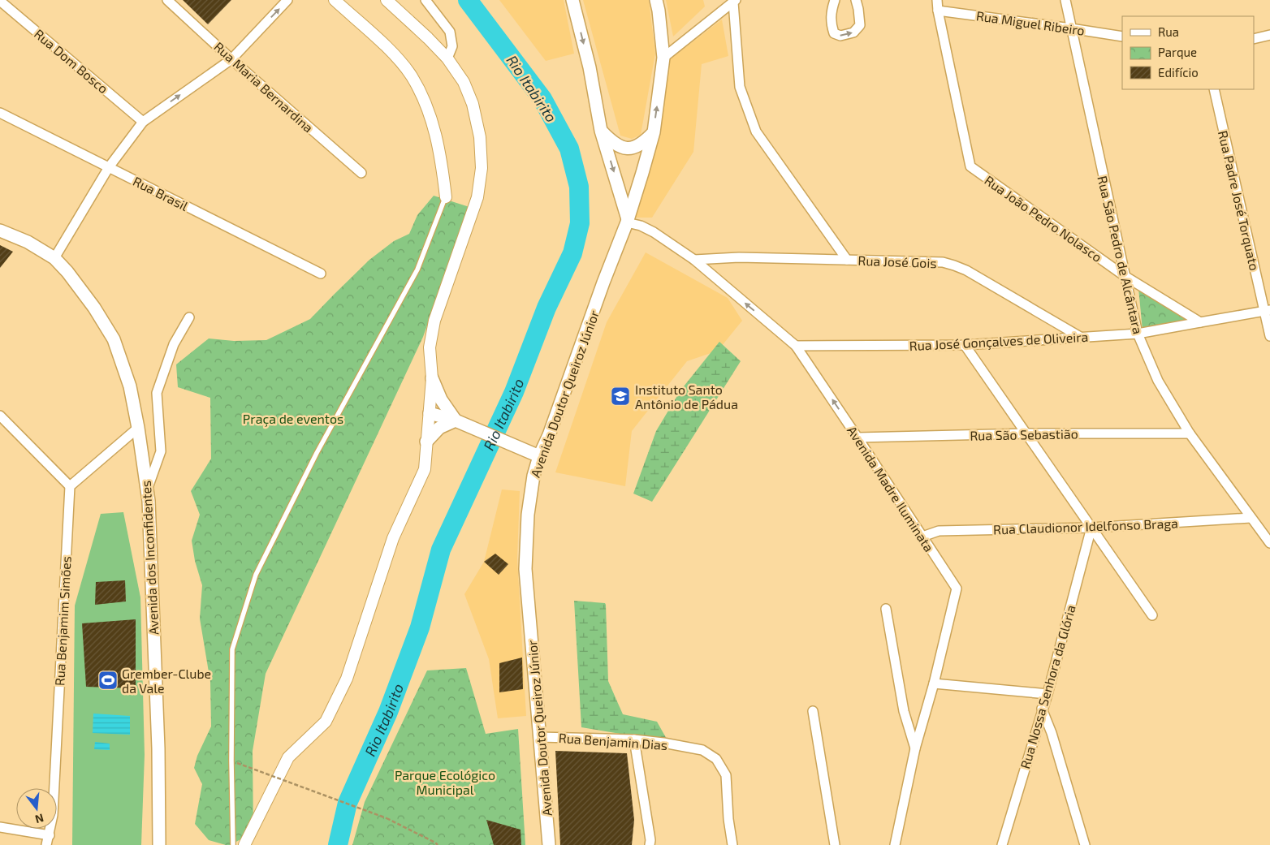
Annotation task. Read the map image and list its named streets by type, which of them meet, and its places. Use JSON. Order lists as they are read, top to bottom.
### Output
{
  "streets": {
    "main road": ["Avenida Doutor Queiroz Júnior", "Avenida dos Inconfidentes"],
    "street": [
      "Rua Miguel Ribeiro",
      "Rua Dom Bosco",
      "Rua Maria Bernardina",
      "Rua Brasil",
      "Rua Padre José Torquato",
      "Rua João Pedro Nolasco",
      "Rua São Pedro de Alcântara",
      "Rua José Gois",
      "Rua José Gonçalves de Oliveira",
      "Rua São Sebastião",
      "Avenida Madre Iluminata",
      "Rua Claudionor Idelfonso Braga",
      "Rua Benjamim Simões",
      "Rua Nossa Senhora da Glória",
      "Rua Benjamin Dias"
    ]
  },
  "crossings": [
    ["Rua Miguel Ribeiro", "Rua João Pedro Nolasco"],
    ["Rua Miguel Ribeiro", "Rua São Pedro de Alcântara"],
    ["Rua João Pedro Nolasco", "Rua São Pedro de Alcântara"],
    ["Rua João Pedro Nolasco", "Rua José Gonçalves de Oliveira"],
    ["Rua São Pedro de Alcântara", "Rua José Gonçalves de Oliveira"],
    ["Rua São Pedro de Alcântara", "Rua São Sebastião"],
    ["Rua São Pedro de Alcântara", "Rua Claudionor Idelfonso Braga"],
    ["Rua José Gois", "Rua José Gonçalves de Oliveira"],
    ["Rua José Gois", "Avenida Madre Iluminata"],
    ["Rua José Gonçalves de Oliveira", "Avenida Madre Iluminata"],
    ["Avenida Doutor Queiroz Júnior", "Avenida Madre Iluminata"],
    ["Avenida Doutor Queiroz Júnior", "Rua Benjamin Dias"],
    ["Rua São Sebastião", "Avenida Madre Iluminata"],
    ["Avenida Madre Iluminata", "Rua Claudionor Idelfonso Braga"],
    ["Rua Claudionor Idelfonso Braga", "Rua Nossa Senhora da Glória"]
  ],
  "water": ["Rio Itabirito"],
  "parks": ["Praça de eventos", "Parque Ecológico Municipal"],
  "places": {
    "school or university": ["Instituto Santo Antônio de Pádua"],
    "sports": ["Grember-Clube da Vale"]
  },
  "legend": ["Rua", "Parque", "Edifício"],
  "north": "bottom"
}
